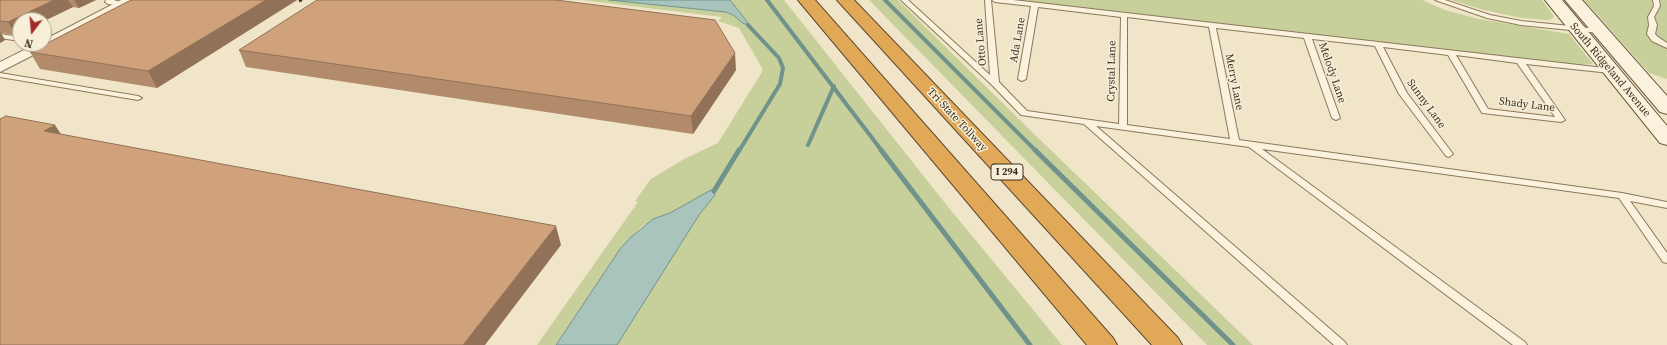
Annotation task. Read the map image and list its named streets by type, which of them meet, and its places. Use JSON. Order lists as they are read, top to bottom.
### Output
{
  "streets": {
    "highway": ["Tri-State Tollway", "I 294"],
    "main road": ["South Ridgeland Avenue"],
    "lane": [
      "Ada Lane",
      "Otto Lane",
      "Crystal Lane",
      "Melody Lane",
      "Merry Lane",
      "Sunny Lane",
      "Shady Lane"
    ]
  },
  "north": "bottom"
}
